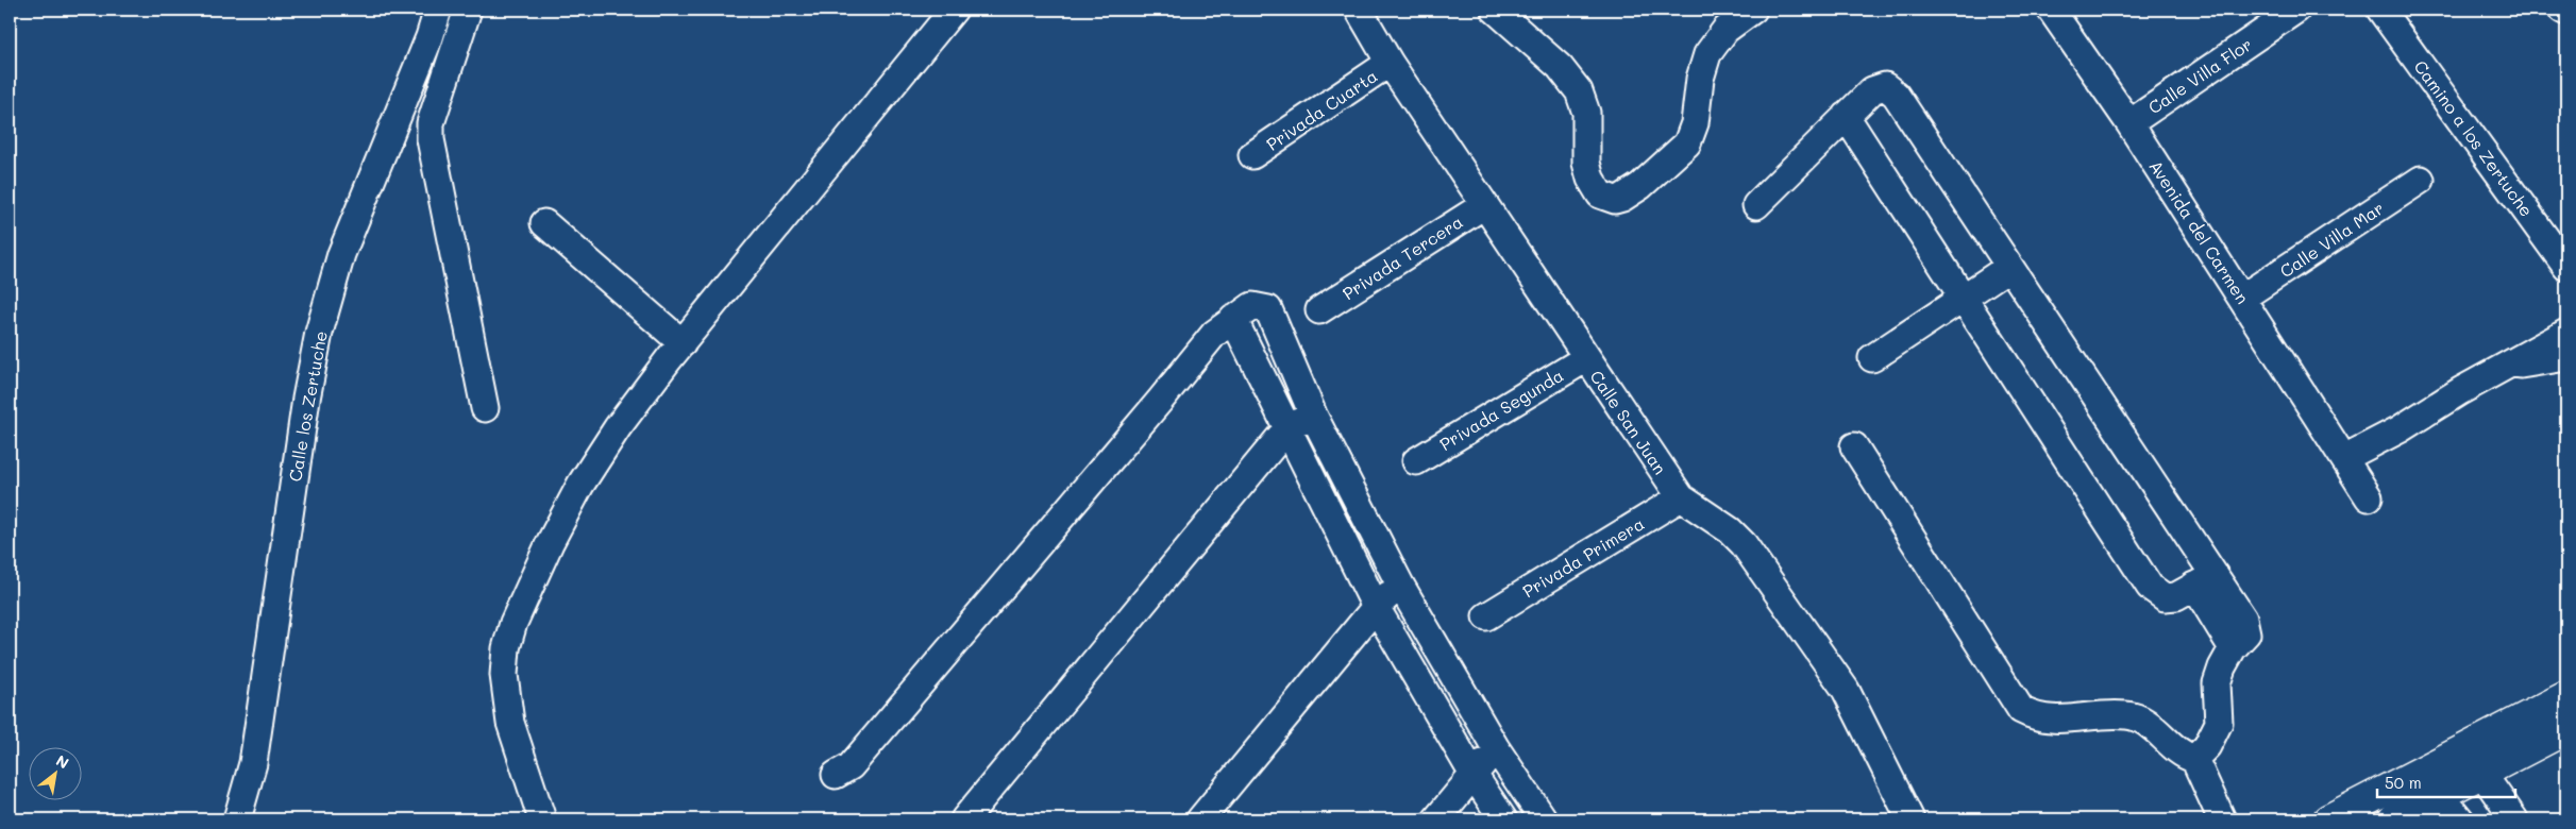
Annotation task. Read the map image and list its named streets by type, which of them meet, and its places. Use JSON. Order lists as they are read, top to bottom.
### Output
{
  "streets": {
    "street": [
      "Calle Villa Flor",
      "Privada Cuarta",
      "Camino a los Zertuche",
      "Avenida del Carmen",
      "Calle Villa Mar",
      "Privada Tercera",
      "Calle los Zertuche",
      "Privada Segunda",
      "Calle San Juan",
      "Privada Primera"
    ]
  },
  "crossings": [
    ["Calle Villa Flor", "Avenida del Carmen"],
    ["Privada Cuarta", "Calle San Juan"],
    ["Avenida del Carmen", "Calle Villa Mar"],
    ["Privada Tercera", "Calle San Juan"],
    ["Privada Segunda", "Calle San Juan"],
    ["Calle San Juan", "Privada Primera"]
  ],
  "scale_bar": "50 m",
  "north": "top right"
}
